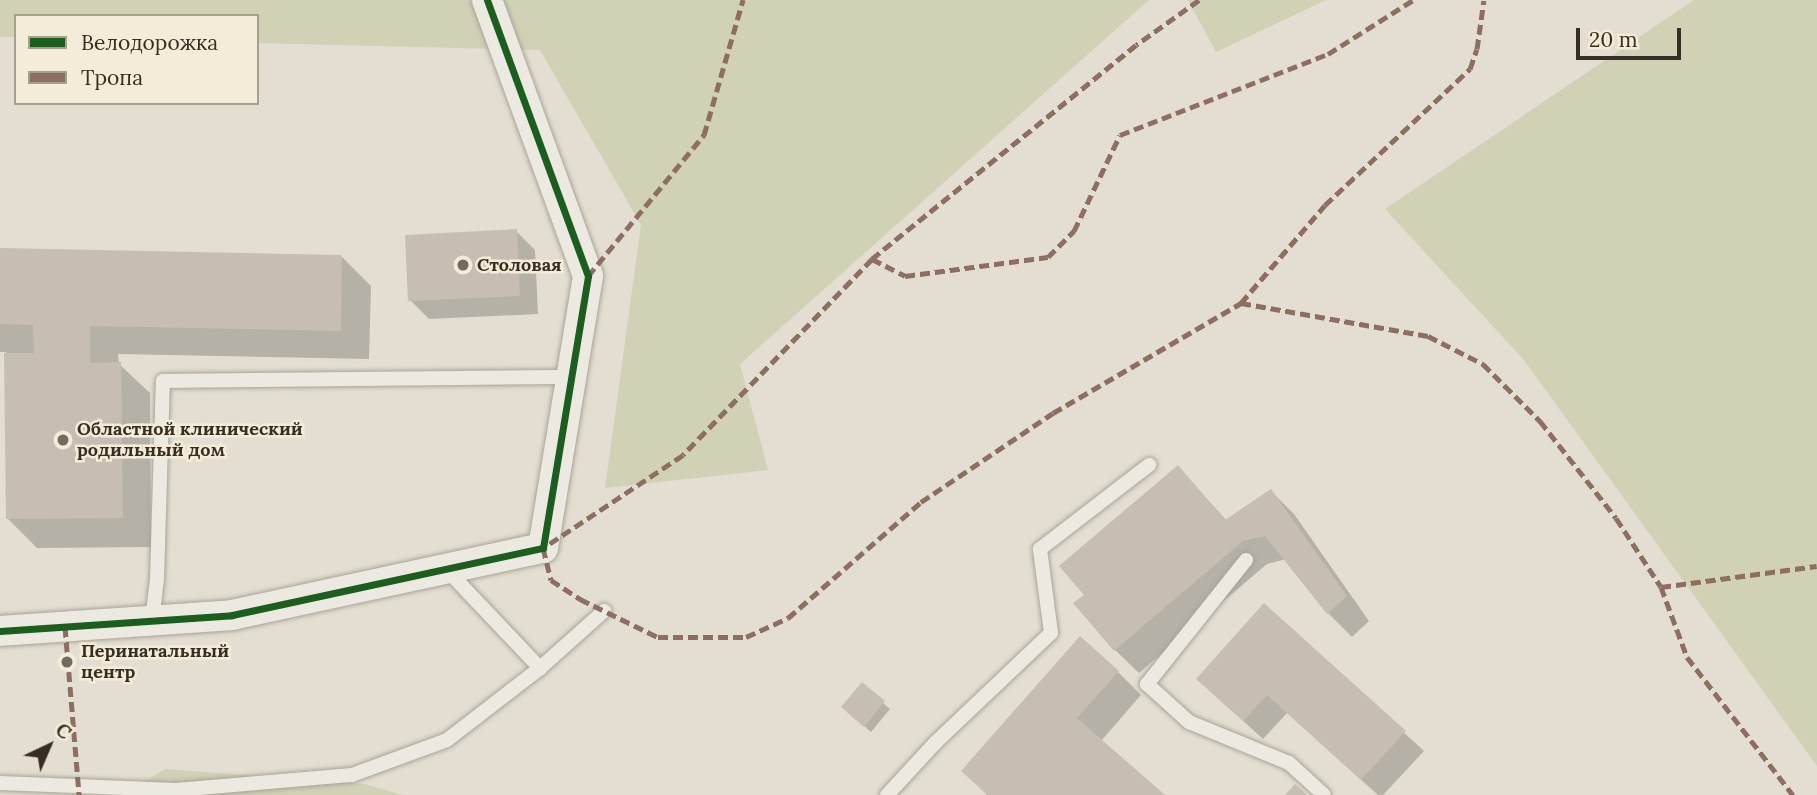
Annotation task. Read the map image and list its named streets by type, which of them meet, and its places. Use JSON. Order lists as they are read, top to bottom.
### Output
{
  "places": ["Столовая", "Областной клинический родильный дом", "Перинатальный центр"],
  "legend": ["Велодорожка", "Тропа"],
  "scale_bar": "20 m",
  "north": "top right"
}
